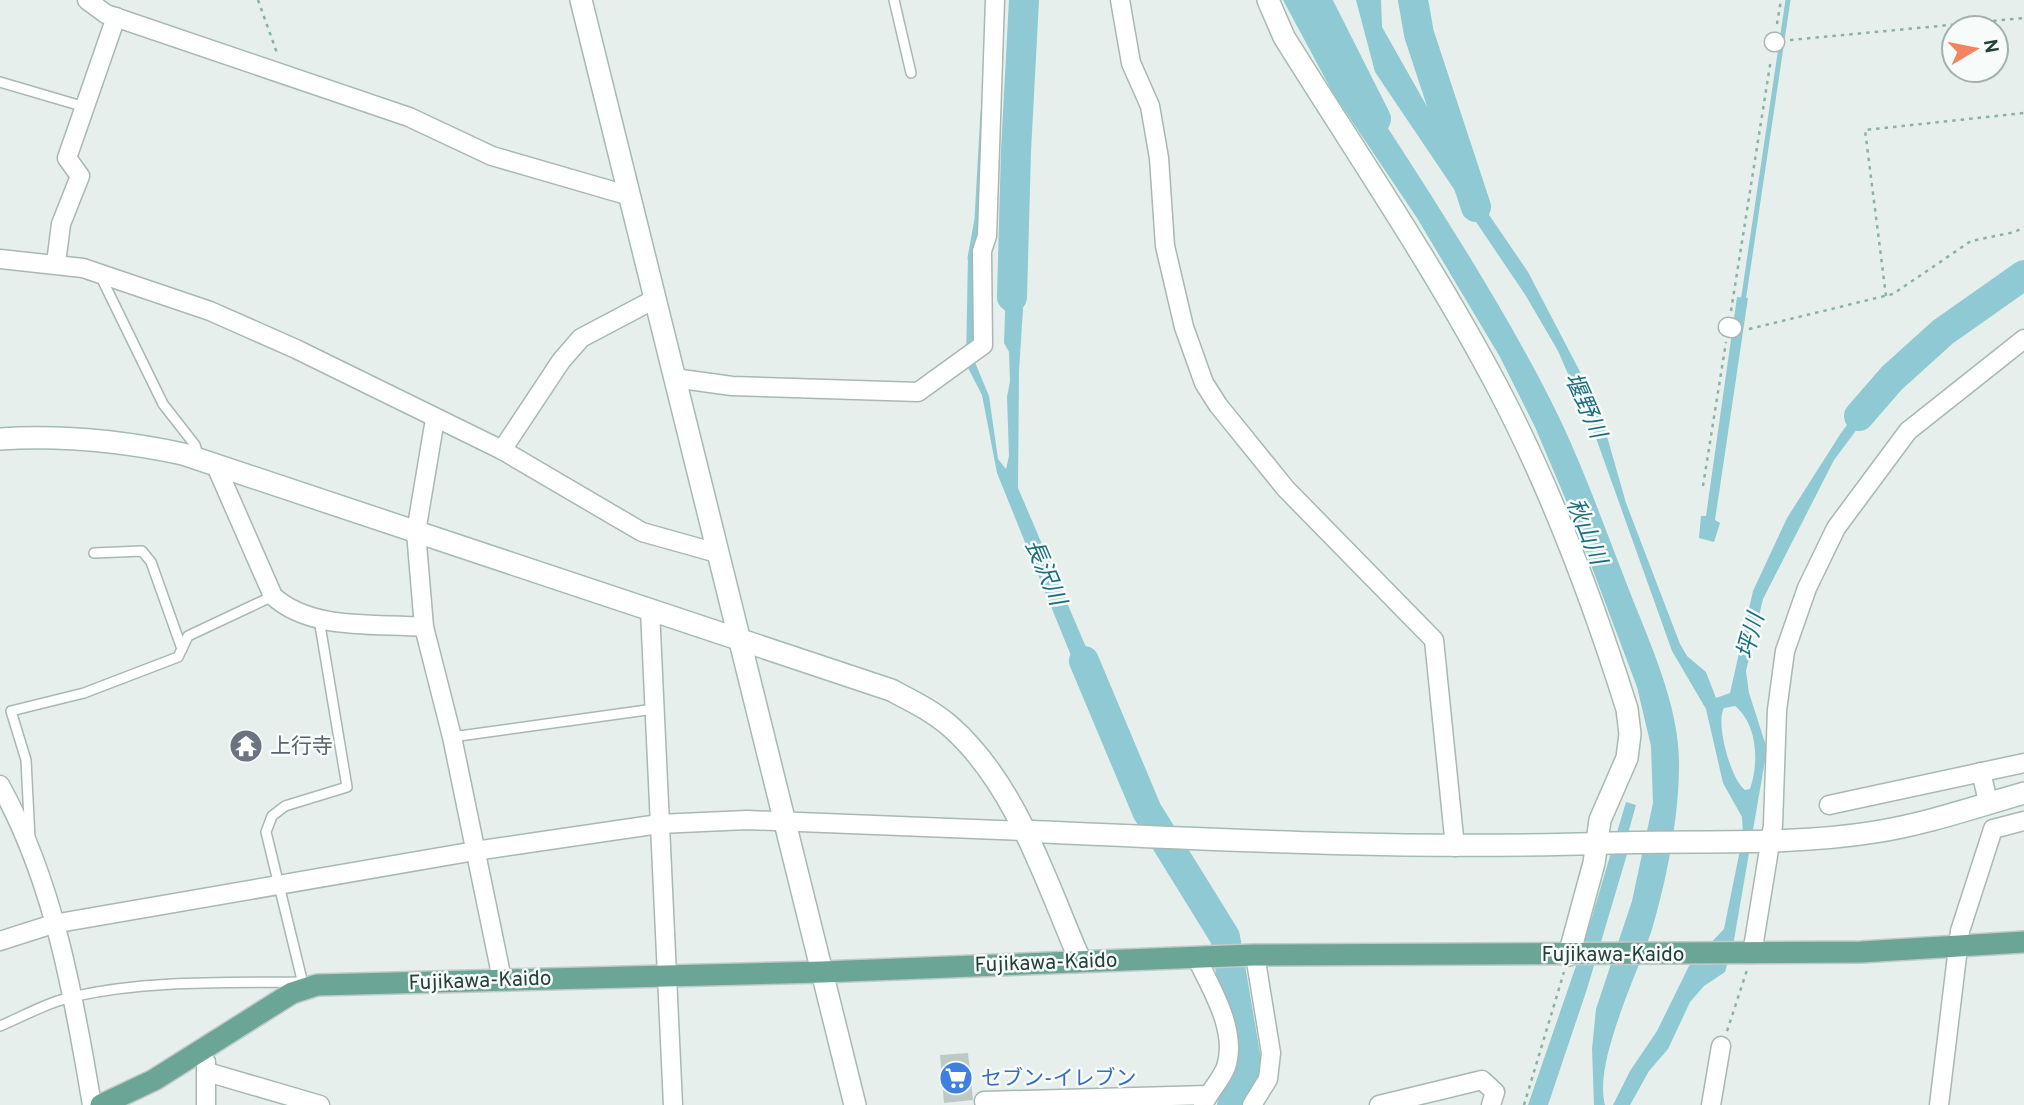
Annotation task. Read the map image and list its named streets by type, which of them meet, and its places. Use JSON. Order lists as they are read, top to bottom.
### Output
{
  "streets": {
    "main road": ["Fujikawa-Kaido"]
  },
  "water": [
    "堰野川",
    "秋山川",
    "長沢川",
    "坪川"
  ],
  "places": {
    "temple": ["上行寺"],
    "supermarket": ["セブン-イレブン"]
  },
  "north": "right"
}
